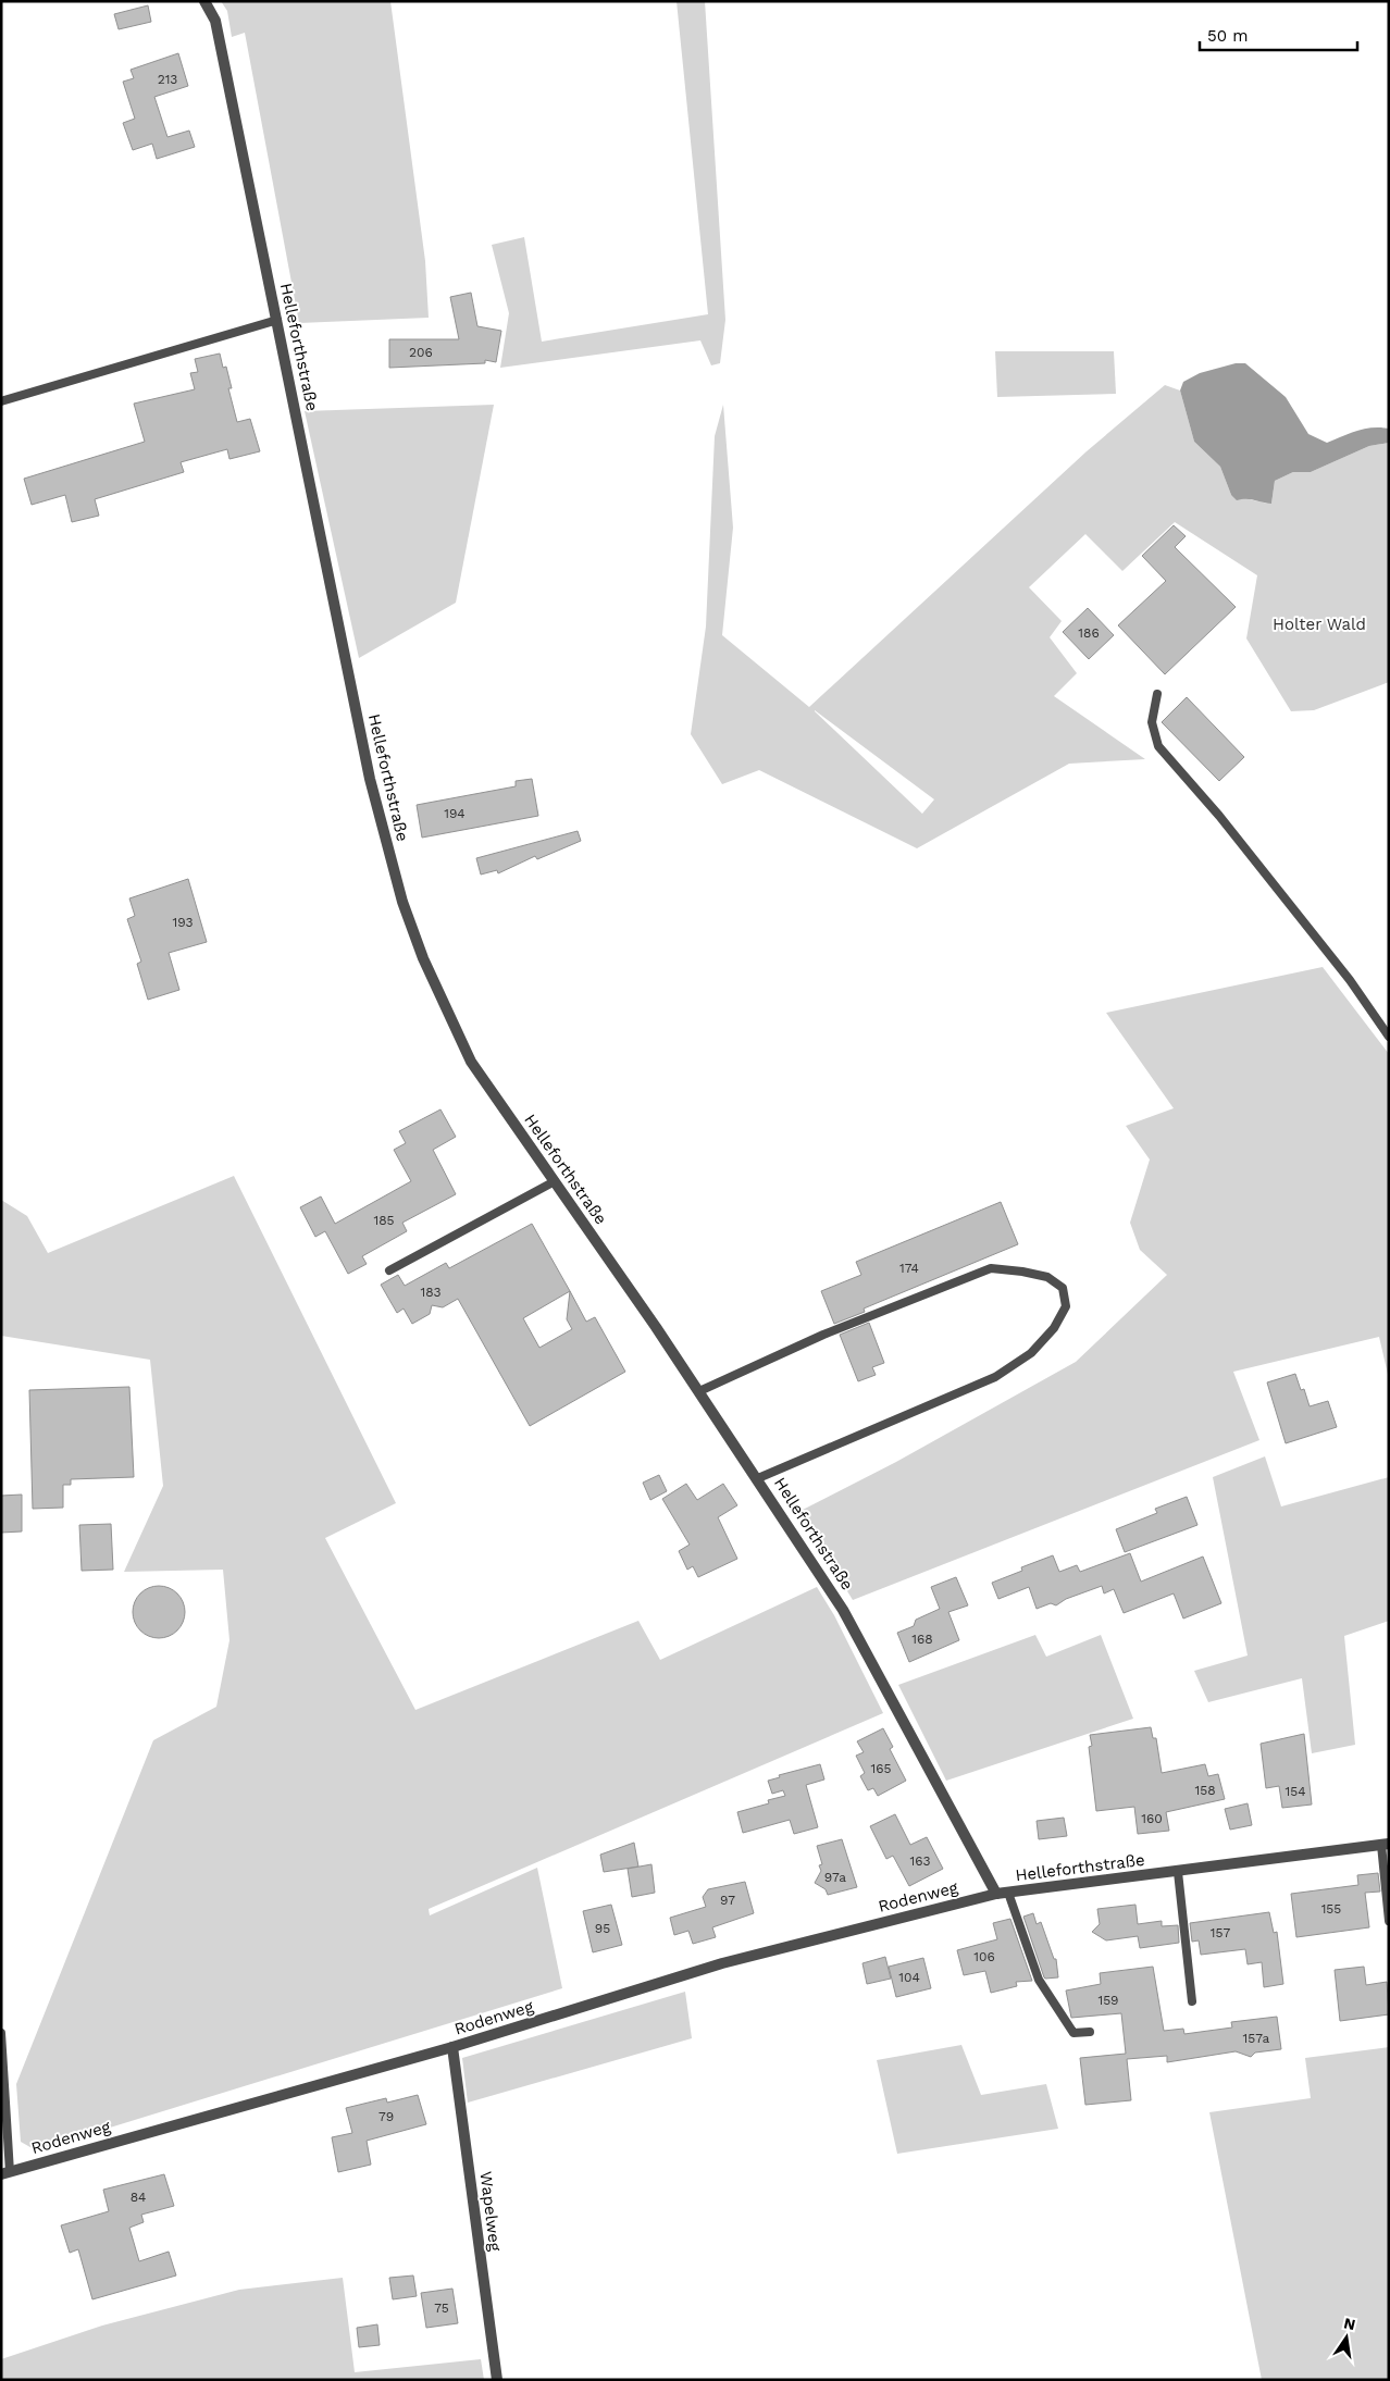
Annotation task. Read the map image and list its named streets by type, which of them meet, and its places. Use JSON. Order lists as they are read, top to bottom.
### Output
{
  "streets": {
    "street": ["Helleforthstraße", "Rodenweg", "Wapelweg"]
  },
  "crossings": [
    ["Helleforthstraße", "Rodenweg"],
    ["Rodenweg", "Wapelweg"]
  ],
  "parks": ["Holter Wald"],
  "house_numbers": [
    "213",
    "206",
    "186",
    "194",
    "193",
    "185",
    "174",
    "183",
    "168",
    "165",
    "158",
    "154",
    "160",
    "163",
    "97a",
    "97",
    "155",
    "95",
    "157",
    "106",
    "104",
    "159",
    "157a",
    "79",
    "84",
    "75"
  ],
  "scale_bar": "50 m",
  "north": "top"
}
